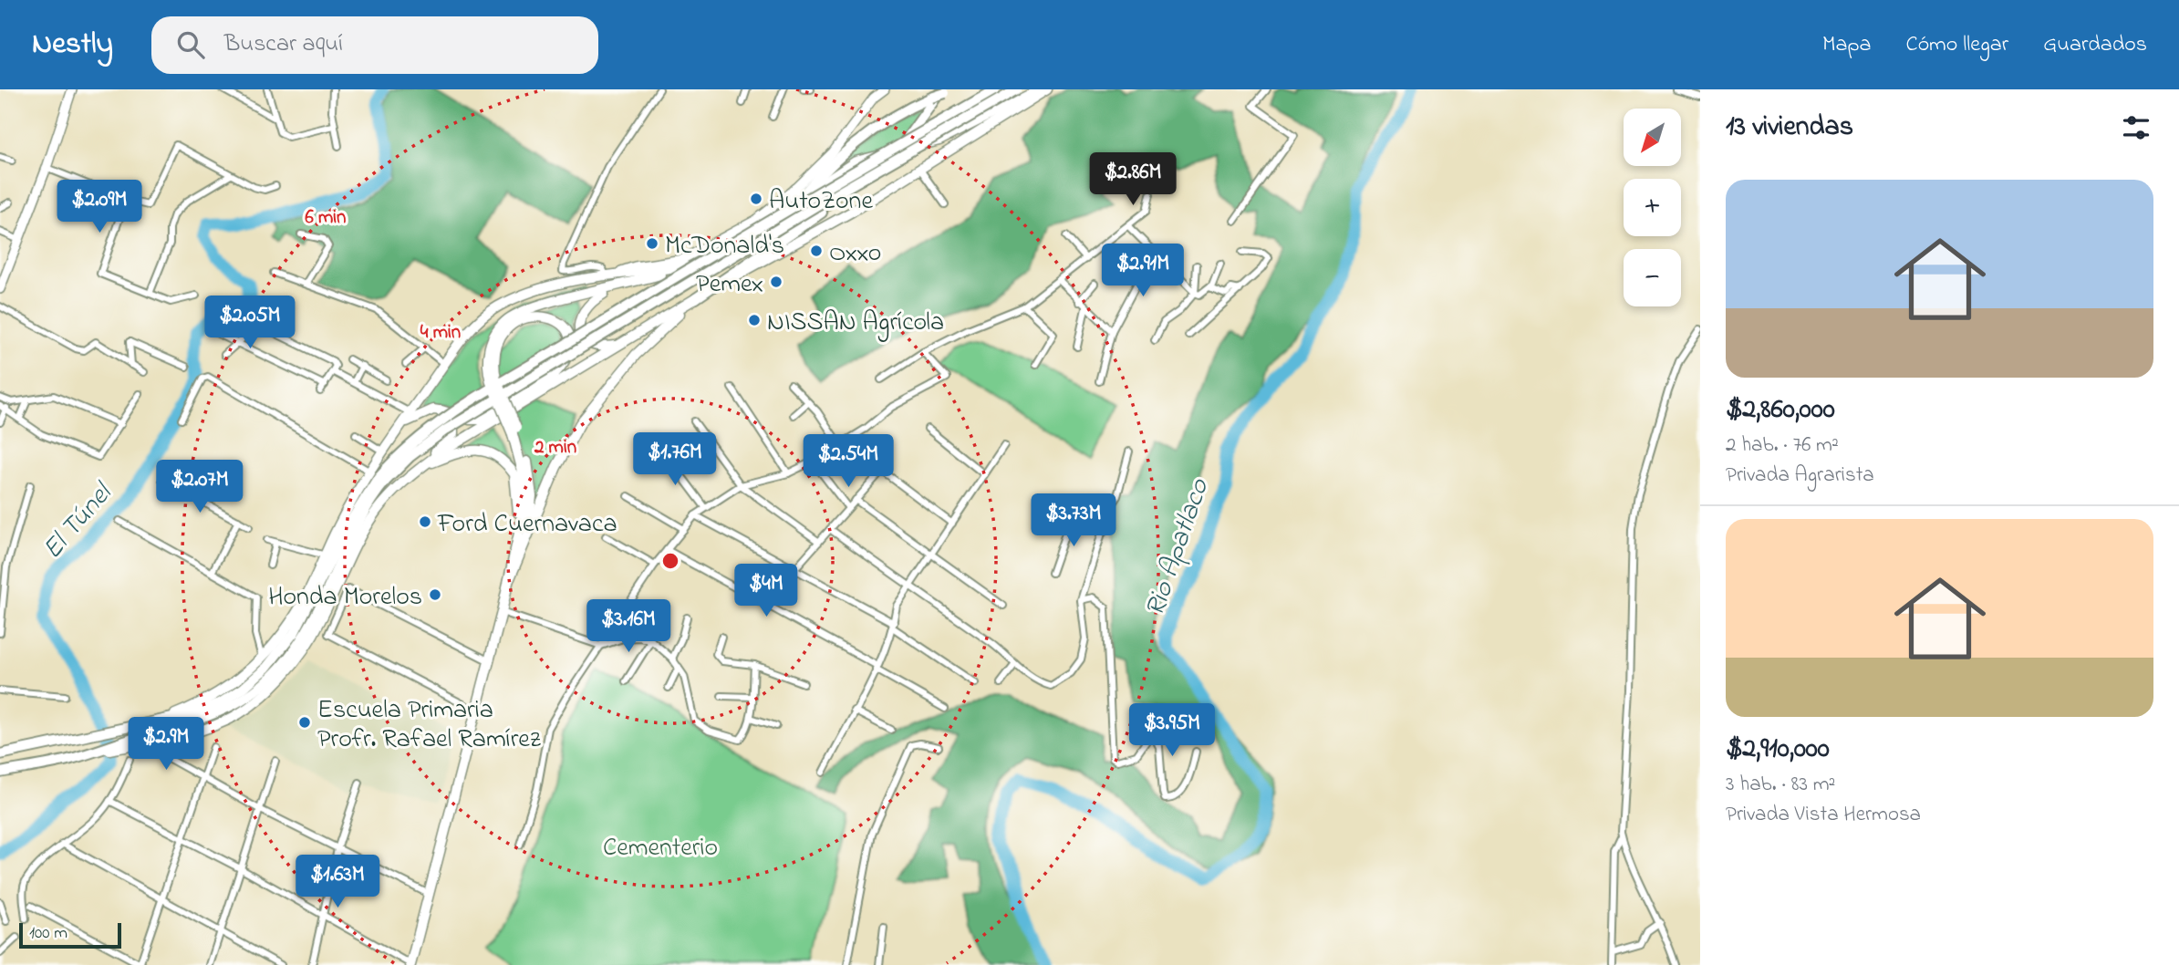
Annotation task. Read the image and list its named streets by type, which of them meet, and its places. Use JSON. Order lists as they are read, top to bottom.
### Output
{
  "water": ["El Túnel", "Rio Apatlaco"],
  "parks": ["Cementerio"],
  "places": [
    "AutoZone",
    "McDonald's",
    "Oxxo",
    "Pemex",
    "NISSAN Agrícola",
    "Ford Cuernavaca",
    "Honda Morelos",
    "Escuela Primaria Profr. Rafael Ramírez"
  ],
  "scale_bar": "100 m",
  "north": "bottom left",
  "page": {
    "header": "Nestly",
    "search": "Buscar aquí",
    "nav": ["Mapa", "Cómo llegar", "Guardados"],
    "heading": "13 viviendas",
    "map_buttons": ["+", "−"],
    "price": [
      "$2.86M",
      "$2.09M",
      "$2.91M",
      "$2.05M",
      "$1.76M",
      "$2.54M",
      "$2.07M",
      "$3.73M",
      "$4M",
      "$3.16M",
      "$3.95M",
      "$2.9M",
      "$1.63M"
    ],
    "list": [
      {
        "name": "$2,860,000",
        "note": "2 hab. · 76 m² · Privada Agrarista"
      },
      {
        "name": "$2,910,000",
        "note": "3 hab. · 83 m² · Privada Vista Hermosa"
      }
    ],
    "scale": "100 m"
  },
  "rings": ["6 min", "4 min", "2 min"]
}
